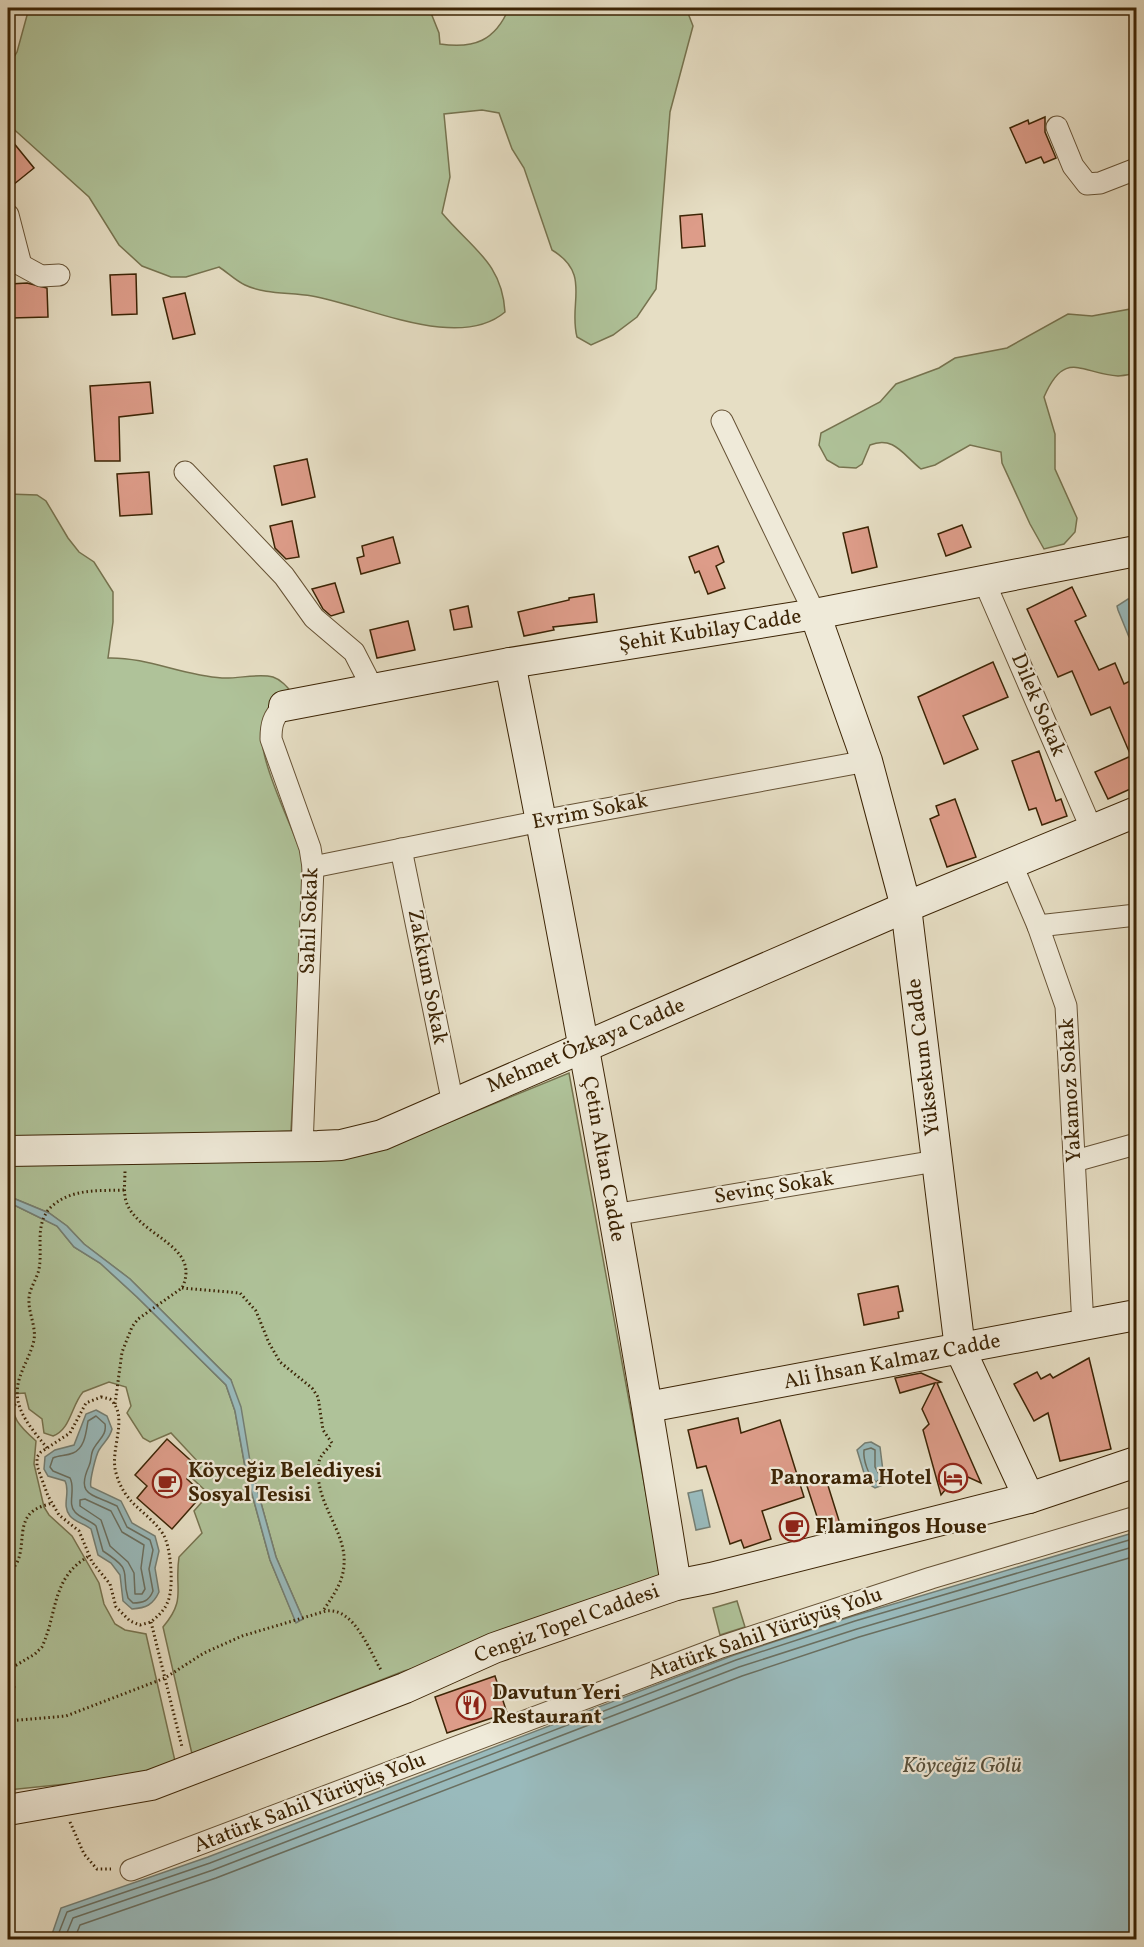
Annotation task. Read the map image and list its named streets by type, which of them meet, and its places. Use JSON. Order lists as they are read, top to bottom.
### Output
{
  "streets": {
    "street": [
      "Şehit Kubilay Cadde",
      "Dilek Sokak",
      "Evrim Sokak",
      "Sahil Sokak",
      "Zakkum Sokak",
      "Mehmet Özkaya Cadde",
      "Yüksekum Cadde",
      "Yakamoz Sokak",
      "Çetin Altan Cadde",
      "Sevinç Sokak",
      "Ali İhsan Kalmaz Cadde",
      "Cengiz Topel Caddesi",
      "Atatürk Sahil Yürüyüş Yolu"
    ]
  },
  "crossings": [
    ["Şehit Kubilay Cadde", "Dilek Sokak"],
    ["Şehit Kubilay Cadde", "Sahil Sokak"],
    ["Şehit Kubilay Cadde", "Yüksekum Cadde"],
    ["Şehit Kubilay Cadde", "Çetin Altan Cadde"],
    ["Dilek Sokak", "Mehmet Özkaya Cadde"],
    ["Evrim Sokak", "Sahil Sokak"],
    ["Evrim Sokak", "Zakkum Sokak"],
    ["Evrim Sokak", "Yüksekum Cadde"],
    ["Evrim Sokak", "Çetin Altan Cadde"],
    ["Sahil Sokak", "Mehmet Özkaya Cadde"],
    ["Zakkum Sokak", "Mehmet Özkaya Cadde"],
    ["Mehmet Özkaya Cadde", "Yüksekum Cadde"],
    ["Mehmet Özkaya Cadde", "Yakamoz Sokak"],
    ["Mehmet Özkaya Cadde", "Çetin Altan Cadde"],
    ["Yüksekum Cadde", "Sevinç Sokak"],
    ["Yüksekum Cadde", "Ali İhsan Kalmaz Cadde"],
    ["Yüksekum Cadde", "Cengiz Topel Caddesi"],
    ["Yakamoz Sokak", "Ali İhsan Kalmaz Cadde"],
    ["Çetin Altan Cadde", "Sevinç Sokak"],
    ["Çetin Altan Cadde", "Ali İhsan Kalmaz Cadde"],
    ["Çetin Altan Cadde", "Cengiz Topel Caddesi"]
  ],
  "water": ["Köyceğiz Gölü"],
  "places": {
    "hotel": ["Panorama Hotel"],
    "cafe": ["Köyceğiz Belediyesi Sosyal Tesisi", "Flamingos House"],
    "restaurant": ["Davutun Yeri Restaurant"]
  }
}
